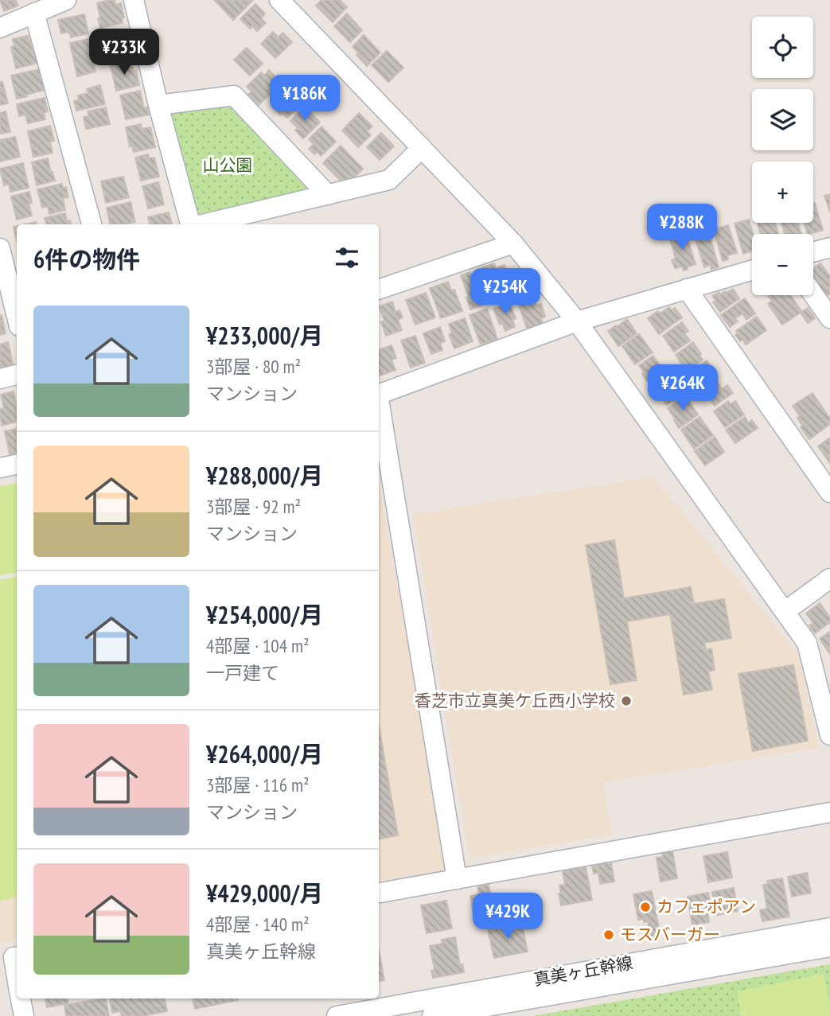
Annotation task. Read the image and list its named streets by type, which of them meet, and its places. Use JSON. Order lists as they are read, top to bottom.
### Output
{
  "streets": {
    "street": ["真美ヶ丘幹線"]
  },
  "parks": ["山公園"],
  "places": ["香芝市立真美ケ丘西小学校", "カフェポアン", "モスバーガー"],
  "page": {
    "map_buttons": ["+", "−"],
    "price": [
      "¥233K",
      "¥186K",
      "¥288K",
      "¥254K",
      "¥264K",
      "¥429K"
    ],
    "heading": "6件の物件",
    "list": [
      {
        "name": "¥233,000/月",
        "note": "3部屋 · 80 m² · マンション"
      },
      {
        "name": "¥288,000/月",
        "note": "3部屋 · 92 m² · マンション"
      },
      {
        "name": "¥254,000/月",
        "note": "4部屋 · 104 m² · 一戸建て"
      },
      {
        "name": "¥264,000/月",
        "note": "3部屋 · 116 m² · マンション"
      },
      {
        "name": "¥429,000/月",
        "note": "4部屋 · 140 m² · 真美ヶ丘幹線"
      }
    ]
  }
}
